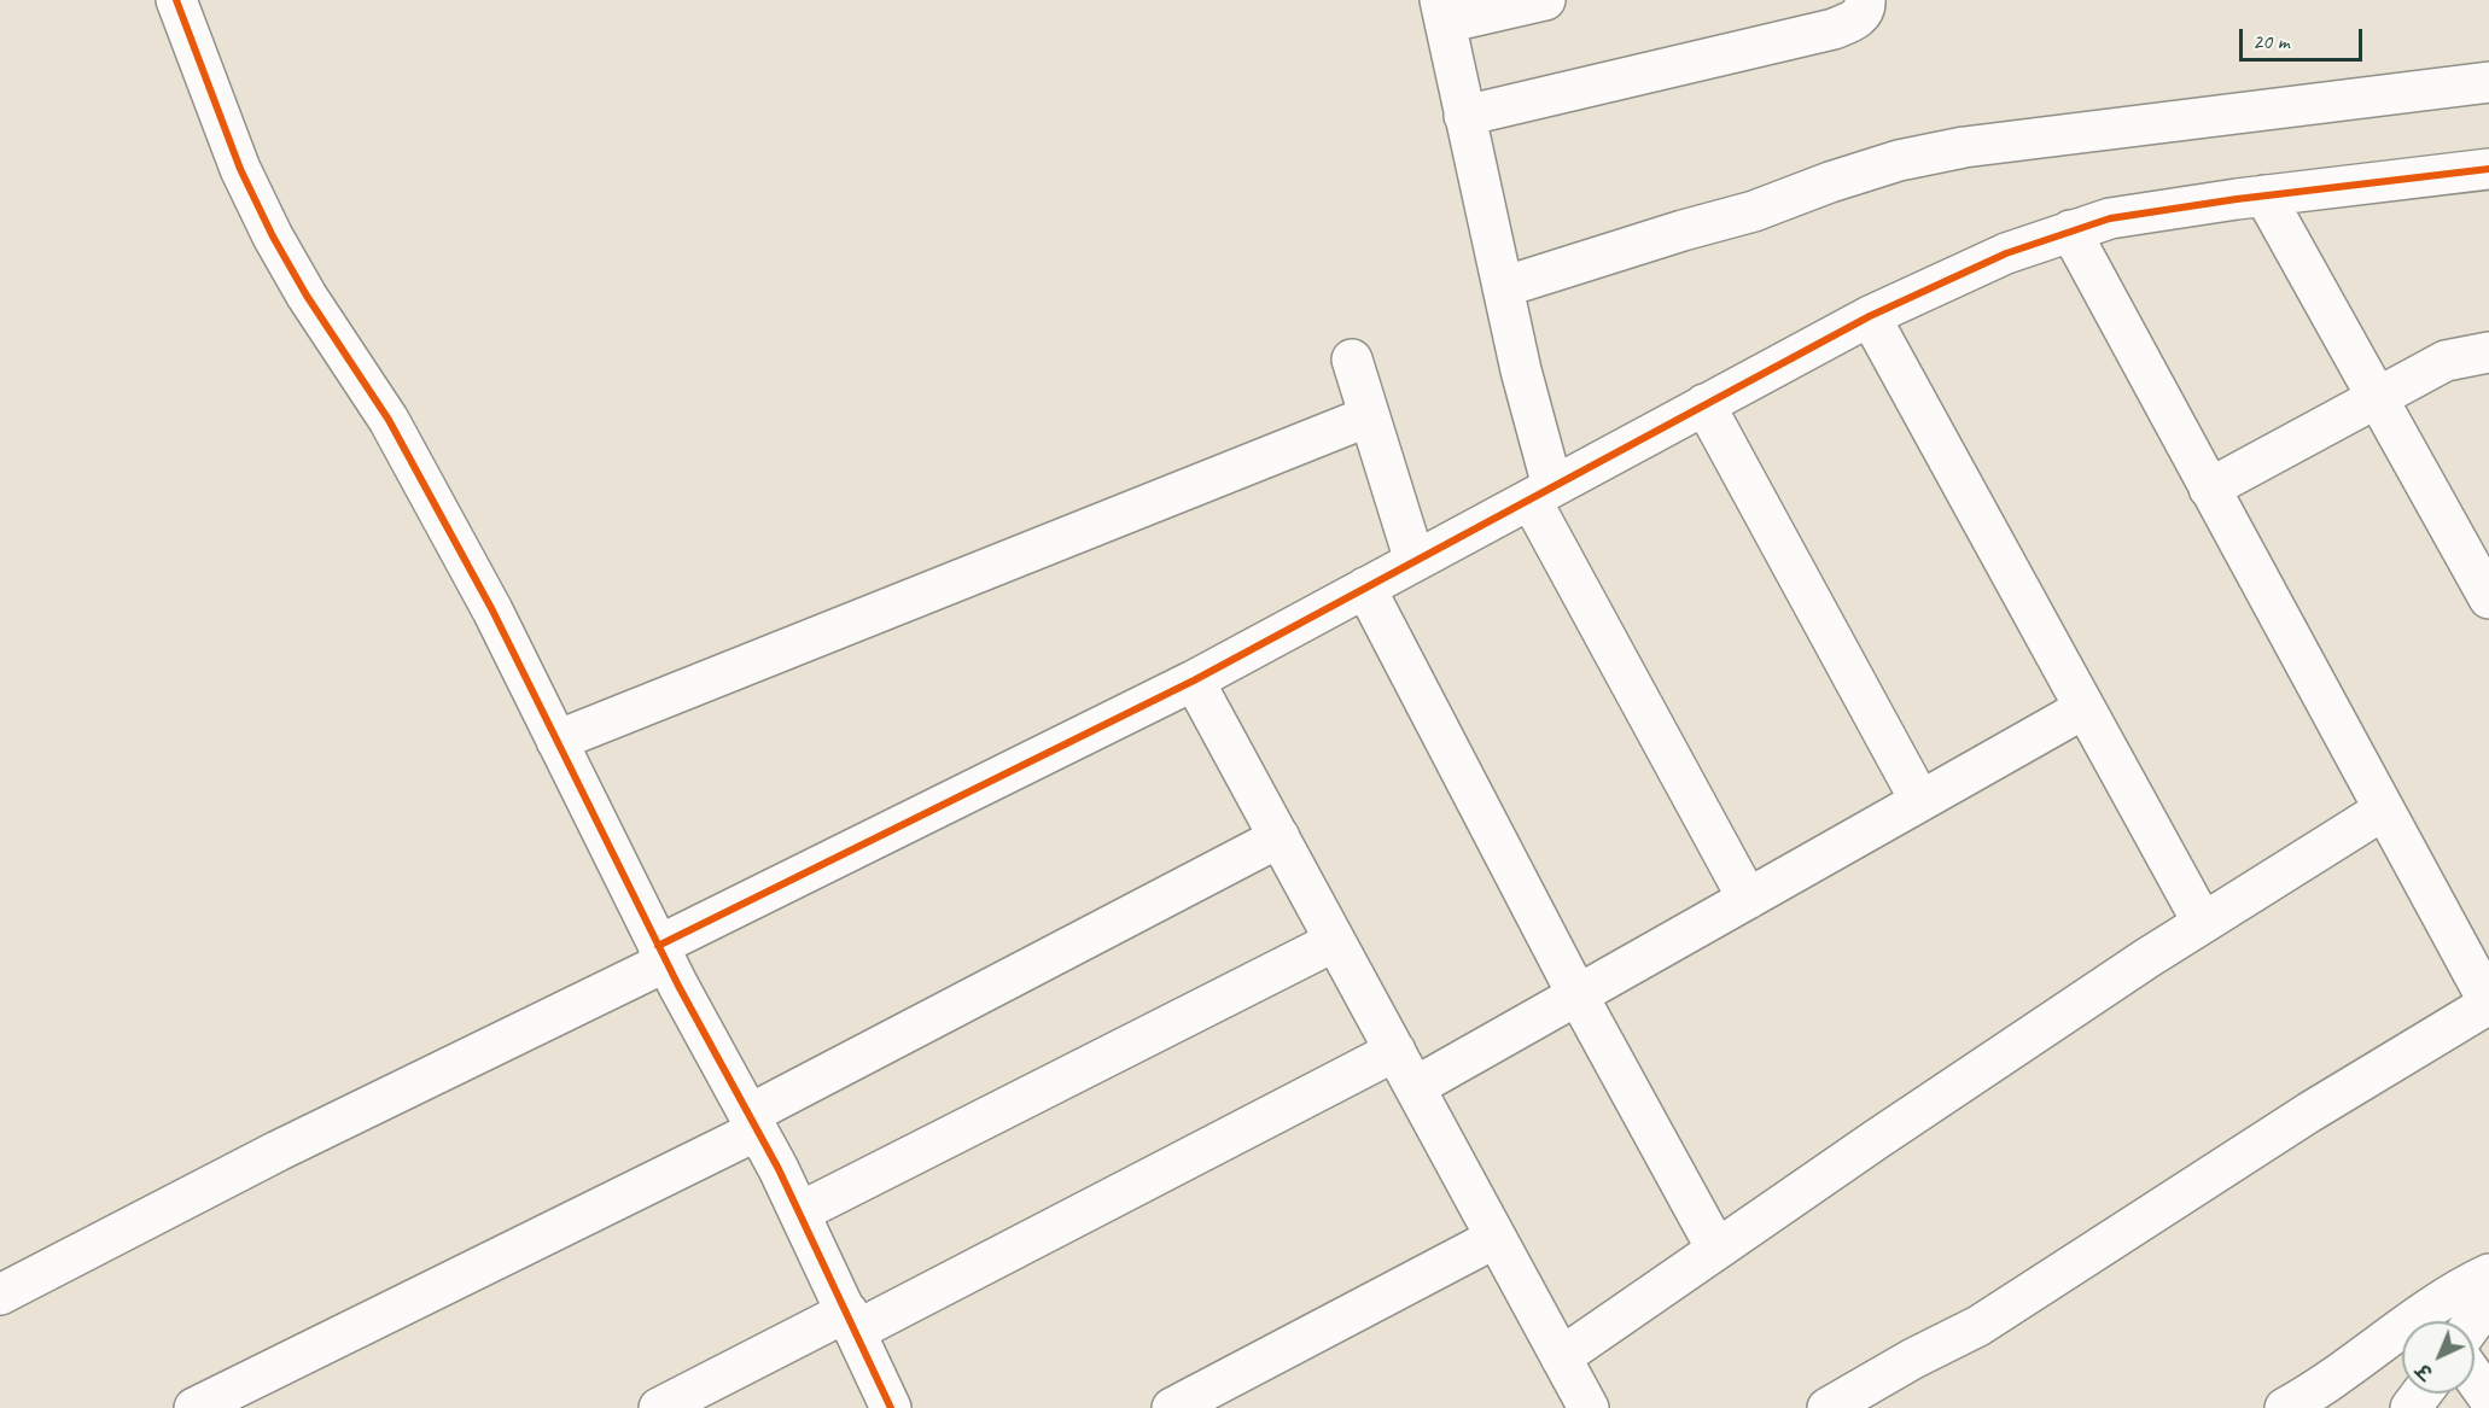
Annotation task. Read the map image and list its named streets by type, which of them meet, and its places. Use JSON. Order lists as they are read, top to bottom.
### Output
{
  "scale_bar": "20 m",
  "north": "bottom left"
}
